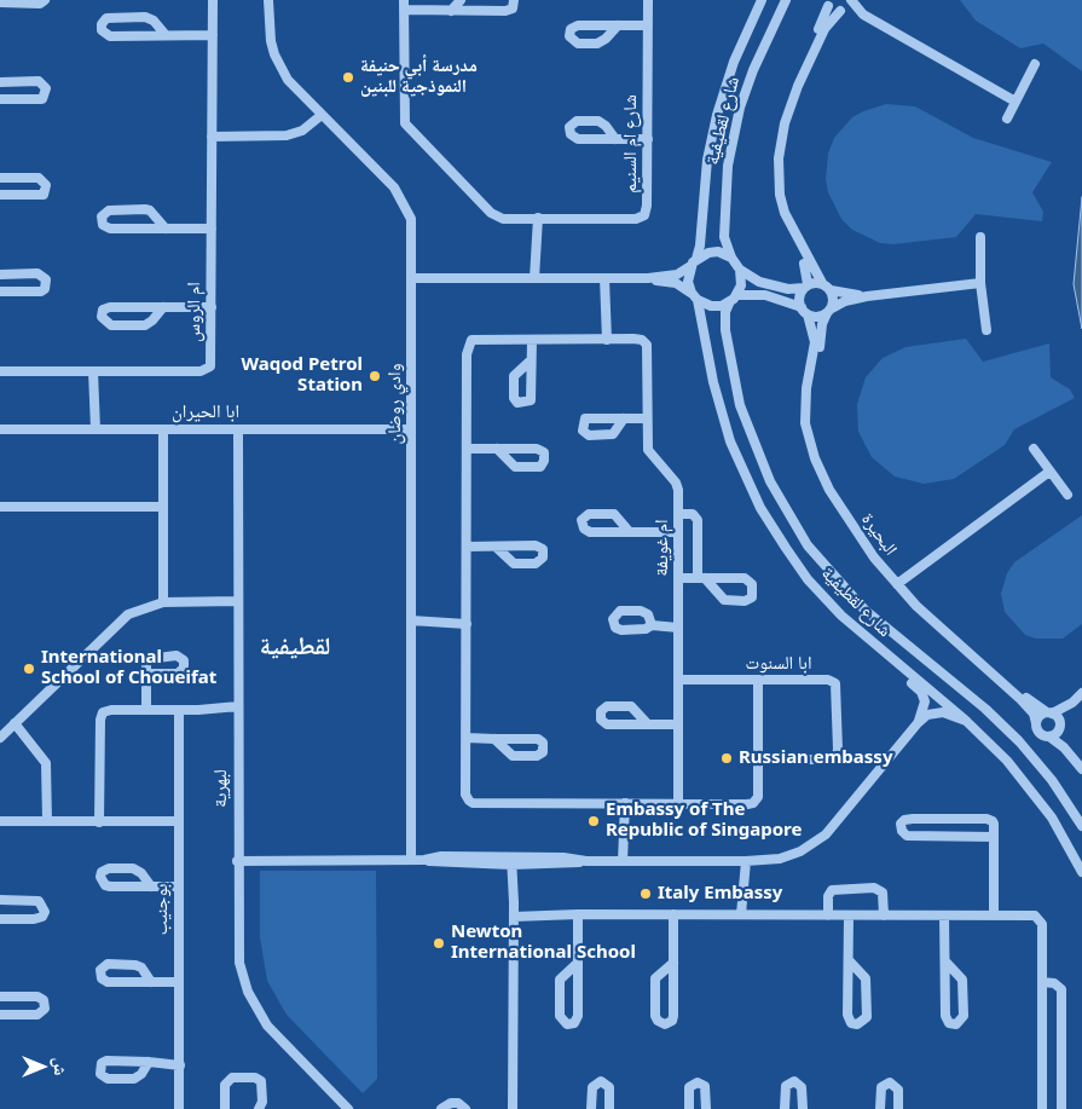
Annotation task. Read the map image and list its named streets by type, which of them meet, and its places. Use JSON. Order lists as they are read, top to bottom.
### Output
{
  "streets": {
    "street": [
      "شارع لقطيفية",
      "شارع ام السنيم",
      "ام الروس",
      "وادي روضان",
      "ابا الحيران",
      "البحيرة",
      "ام غويفة",
      "ابا السنوت",
      "لبهرية",
      "بوجنيب"
    ]
  },
  "crossings": [
    ["وادي روضان", "ابا الحيران"],
    ["ابا الحيران", "لبهرية"],
    ["ام غويفة", "ابا السنوت"]
  ],
  "districts": ["لقطيفية"],
  "places": [
    "مدرسة أبي حنيفة النموذجية للبنين",
    "Waqod Petrol Station",
    "International School of Choueifat",
    "Russian embassy",
    "Embassy of The Republic of Singapore",
    "Italy Embassy",
    "Newton International School"
  ],
  "north": "right"
}
